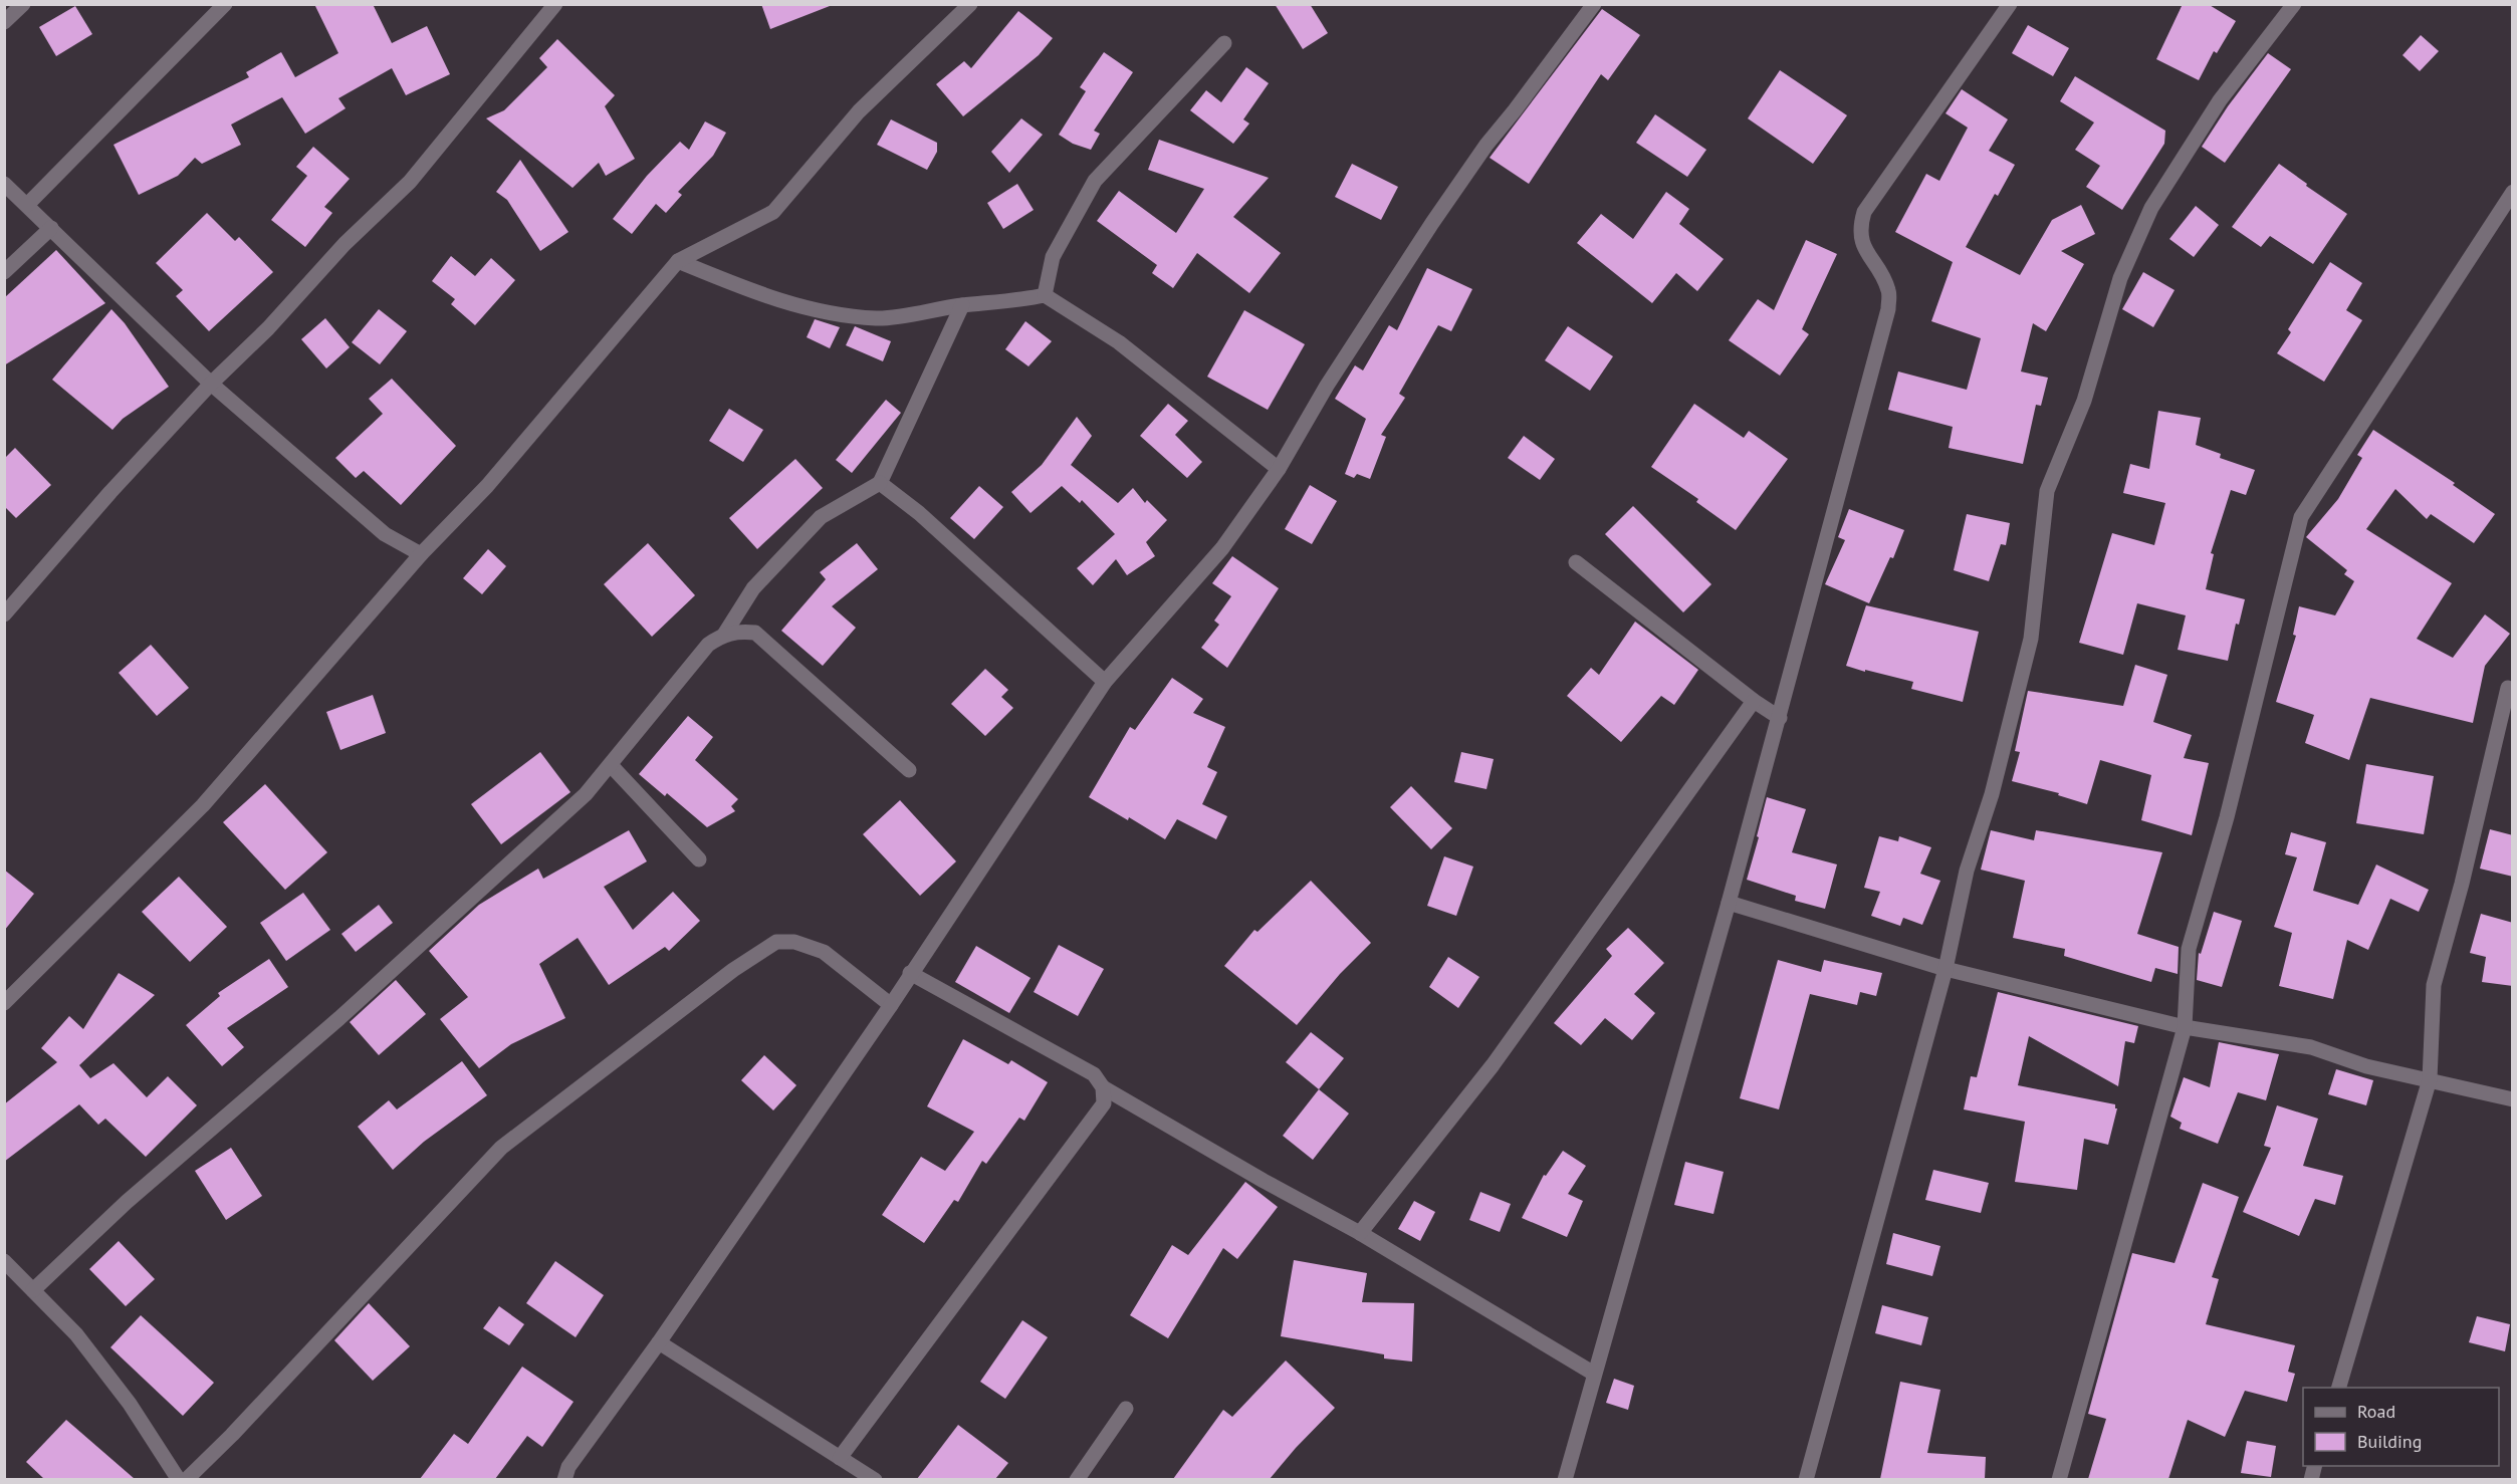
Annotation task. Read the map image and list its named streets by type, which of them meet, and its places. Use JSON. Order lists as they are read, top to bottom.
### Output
{
  "legend": ["Road", "Building"]
}
